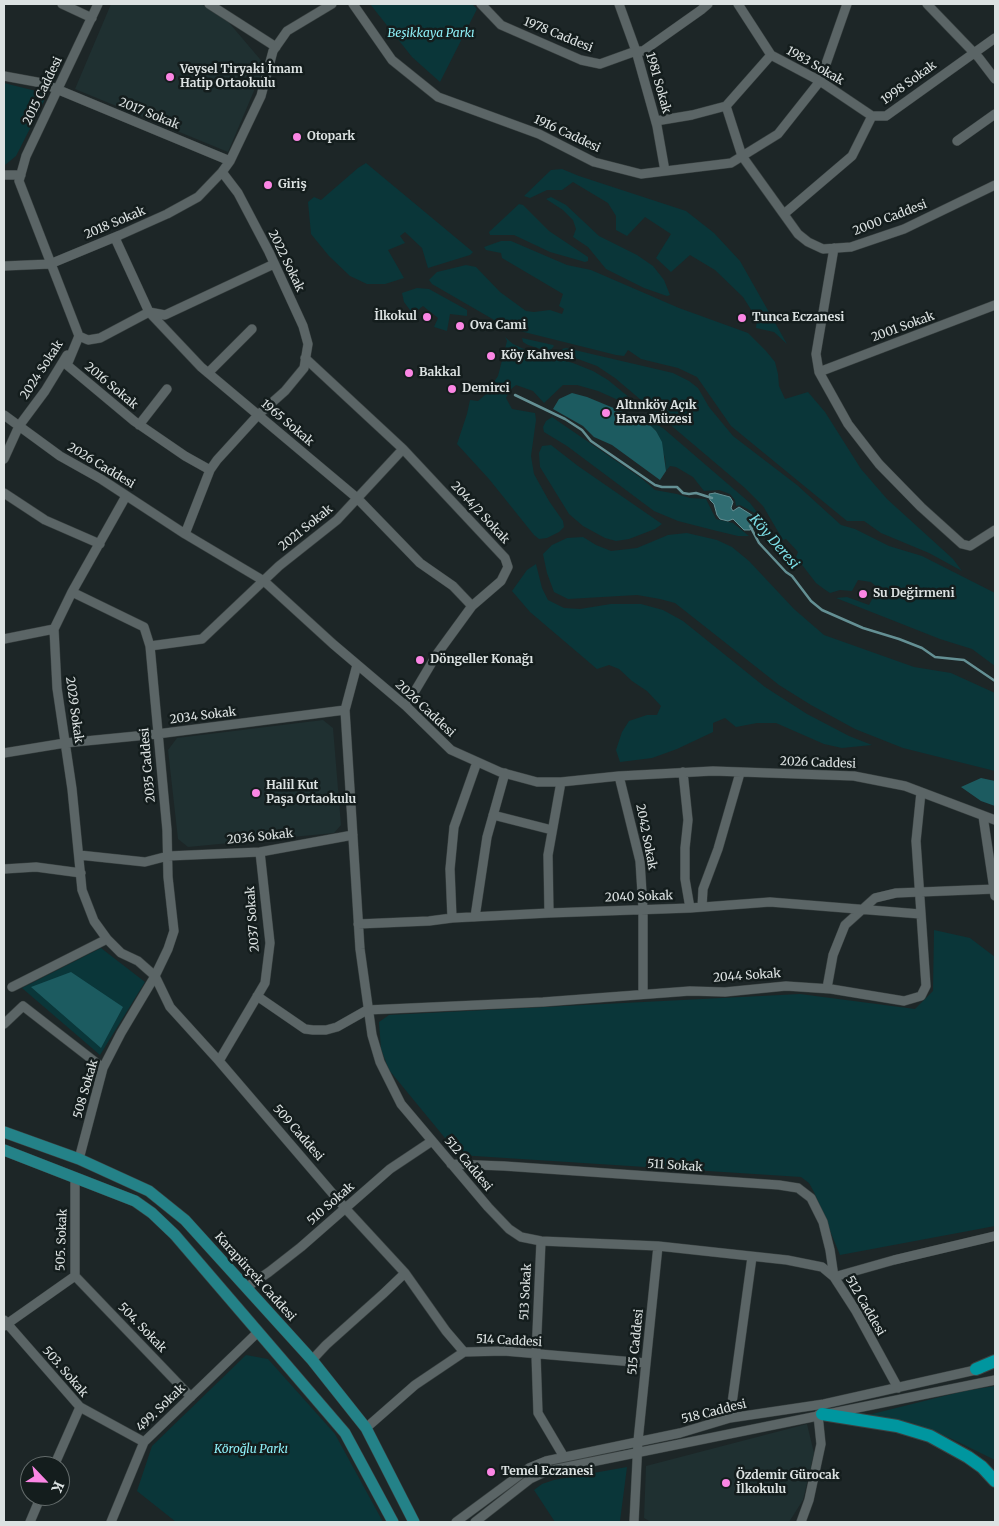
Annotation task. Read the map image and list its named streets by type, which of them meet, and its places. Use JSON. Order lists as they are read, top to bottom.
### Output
{
  "streets": {
    "main road": ["Karapürçek Caddesi"],
    "street": [
      "1978 Caddesi",
      "1983 Sokak",
      "1981 Sokak",
      "1998 Sokak",
      "2015 Caddesi",
      "2017 Sokak",
      "1916 Caddesi",
      "2000 Caddesi",
      "2018 Sokak",
      "2022 Sokak",
      "2001 Sokak",
      "2024 Sokak",
      "2016 Sokak",
      "1965 Sokak",
      "2026 Caddesi",
      "2044/2 Sokak",
      "2021 Sokak",
      "2029 Sokak",
      "2034 Sokak",
      "2035 Caddesi",
      "2036 Sokak",
      "2042 Sokak",
      "2040 Sokak",
      "2037 Sokak",
      "2044 Sokak",
      "508 Sokak",
      "509 Caddesi",
      "512 Caddesi",
      "511 Sokak",
      "510 Sokak",
      "505. Sokak",
      "513 Sokak",
      "504. Sokak",
      "514 Caddesi",
      "515 Caddesi",
      "503. Sokak",
      "499. Sokak",
      "518 Caddesi"
    ]
  },
  "crossings": [
    ["1978 Caddesi", "1981 Sokak"],
    ["1983 Sokak", "1998 Sokak"],
    ["1983 Sokak", "1916 Caddesi"],
    ["1981 Sokak", "1916 Caddesi"],
    ["1998 Sokak", "2000 Caddesi"],
    ["2015 Caddesi", "2017 Sokak"],
    ["1916 Caddesi", "2000 Caddesi"],
    ["2018 Sokak", "2022 Sokak"],
    ["2018 Sokak", "1965 Sokak"],
    ["2022 Sokak", "2044/2 Sokak"],
    ["2024 Sokak", "2016 Sokak"],
    ["2024 Sokak", "1965 Sokak"],
    ["2024 Sokak", "2026 Caddesi"],
    ["1965 Sokak", "2044/2 Sokak"],
    ["1965 Sokak", "2021 Sokak"],
    ["2026 Caddesi", "2044/2 Sokak"],
    ["2026 Caddesi", "2021 Sokak"],
    ["2026 Caddesi", "2029 Sokak"],
    ["2026 Caddesi", "2042 Sokak"],
    ["2026 Caddesi", "2044 Sokak"],
    ["2026 Caddesi", "512 Caddesi"],
    ["2044/2 Sokak", "2021 Sokak"],
    ["2021 Sokak", "2035 Caddesi"],
    ["2029 Sokak", "2034 Sokak"],
    ["2029 Sokak", "2035 Caddesi"],
    ["2029 Sokak", "2036 Sokak"],
    ["2029 Sokak", "509 Caddesi"],
    ["2034 Sokak", "2035 Caddesi"],
    ["2034 Sokak", "512 Caddesi"],
    ["2035 Caddesi", "2036 Sokak"],
    ["2035 Caddesi", "508 Sokak"],
    ["2035 Caddesi", "509 Caddesi"],
    ["2036 Sokak", "2037 Sokak"],
    ["2036 Sokak", "512 Caddesi"],
    ["2042 Sokak", "2040 Sokak"],
    ["2042 Sokak", "2044 Sokak"],
    ["2040 Sokak", "2044 Sokak"],
    ["2040 Sokak", "512 Caddesi"],
    ["2037 Sokak", "509 Caddesi"],
    ["2044 Sokak", "512 Caddesi"],
    ["508 Sokak", "509 Caddesi"],
    ["508 Sokak", "Karapürçek Caddesi"],
    ["509 Caddesi", "510 Sokak"],
    ["509 Caddesi", "514 Caddesi"],
    ["512 Caddesi", "511 Sokak"],
    ["512 Caddesi", "510 Sokak"],
    ["512 Caddesi", "513 Sokak"],
    ["512 Caddesi", "515 Caddesi"],
    ["512 Caddesi", "518 Caddesi"],
    ["510 Sokak", "Karapürçek Caddesi"],
    ["505. Sokak", "504. Sokak"],
    ["505. Sokak", "503. Sokak"],
    ["Karapürçek Caddesi", "514 Caddesi"],
    ["513 Sokak", "514 Caddesi"],
    ["513 Sokak", "518 Caddesi"],
    ["504. Sokak", "499. Sokak"],
    ["514 Caddesi", "515 Caddesi"],
    ["515 Caddesi", "518 Caddesi"],
    ["503. Sokak", "499. Sokak"]
  ],
  "water": ["Köy Deresi"],
  "parks": ["Beşikkaya Parkı", "Köroğlu Parkı"],
  "places": [
    "Veysel Tiryaki İmam Hatip Ortaokulu",
    "Otopark",
    "Giriş",
    "İlkokul",
    "Tunca Eczanesi",
    "Ova Cami",
    "Köy Kahvesi",
    "Bakkal",
    "Demirci",
    "Altınköy Açık Hava Müzesi",
    "Su Değirmeni",
    "Döngeller Konağı",
    "Halil Kut Paşa Ortaokulu",
    "Temel Eczanesi",
    "Özdemir Gürocak İlkokulu"
  ],
  "north": "bottom right"
}
